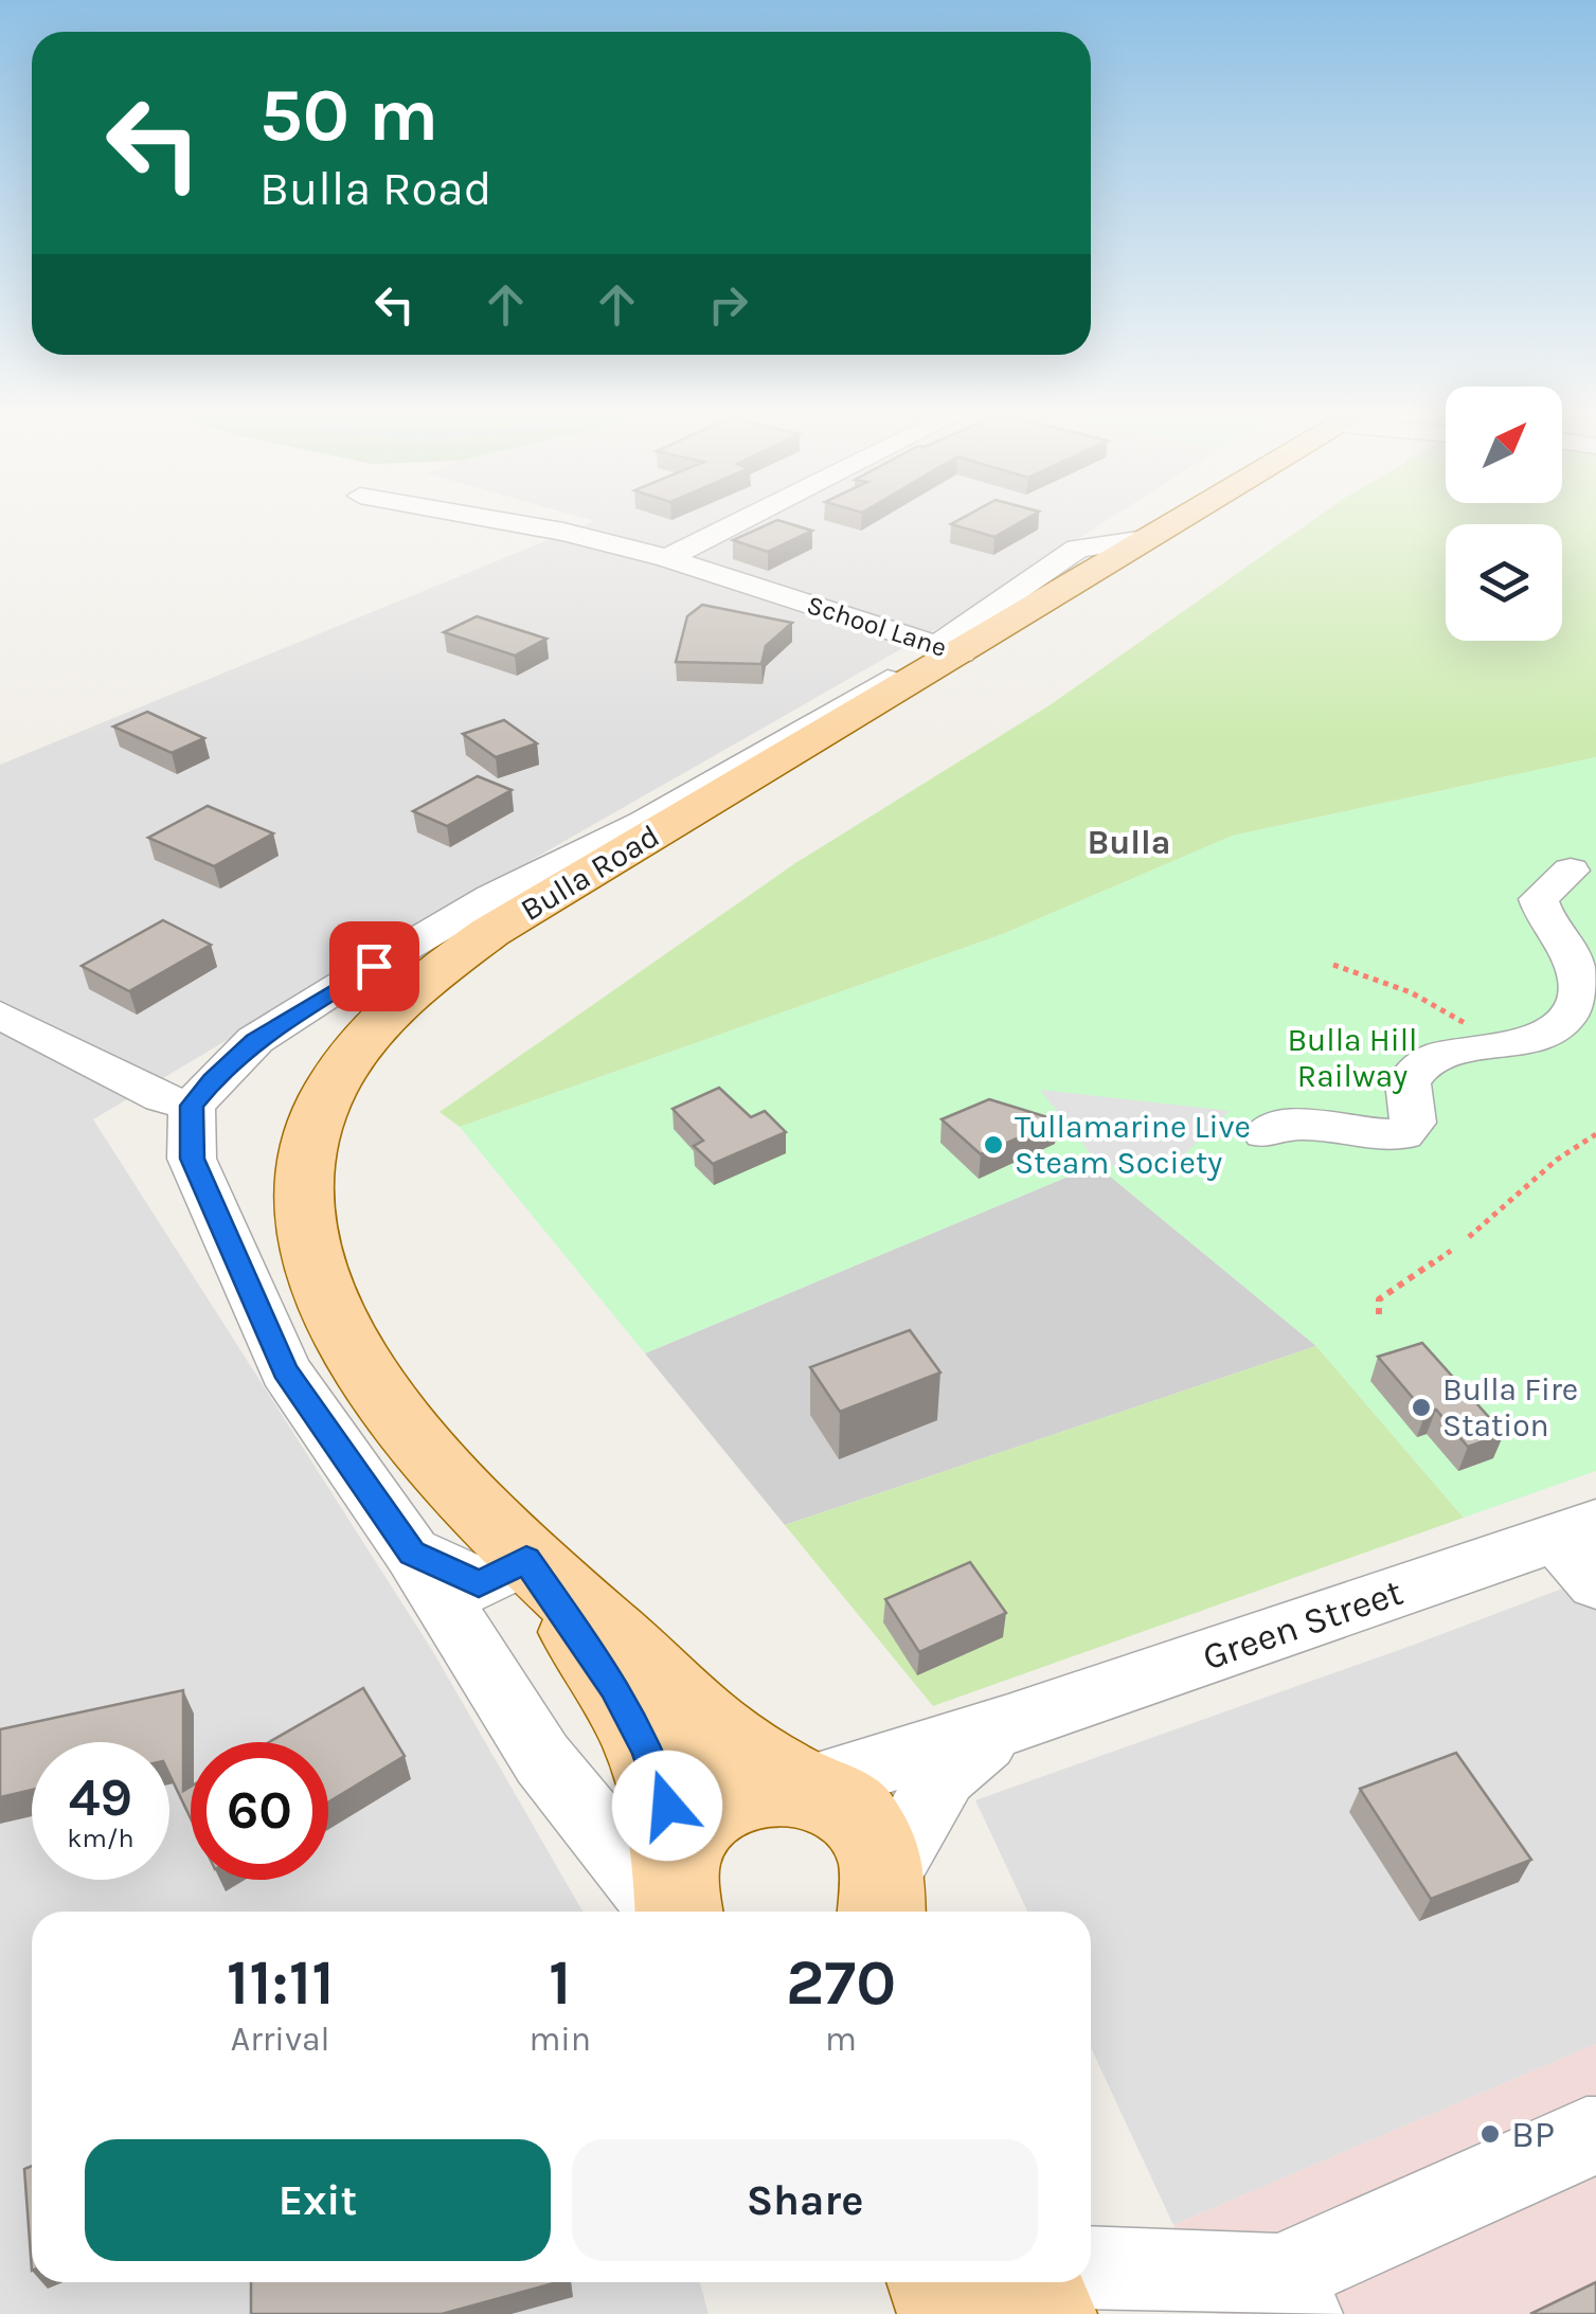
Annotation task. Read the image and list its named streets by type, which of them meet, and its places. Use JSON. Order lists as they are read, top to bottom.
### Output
{
  "streets": {
    "main road": ["Bulla Road"],
    "street": ["School Lane", "Green Street"]
  },
  "crossings": [
    ["School Lane", "Bulla Road"],
    ["Bulla Road", "Green Street"]
  ],
  "districts": ["Bulla"],
  "parks": ["Bulla Hill Railway"],
  "places": ["Tullamarine Live Steam Society", "Bulla Fire Station", "BP"],
  "north": "top right",
  "page": {
    "turn": ["50 m", "Bulla Road"],
    "speed": "49 km/h",
    "limit": "60",
    "eta": [
      "11:11",
      "Arrival",
      "1",
      "min",
      "270",
      "m"
    ],
    "buttons": ["Exit", "Share"]
  }
}
